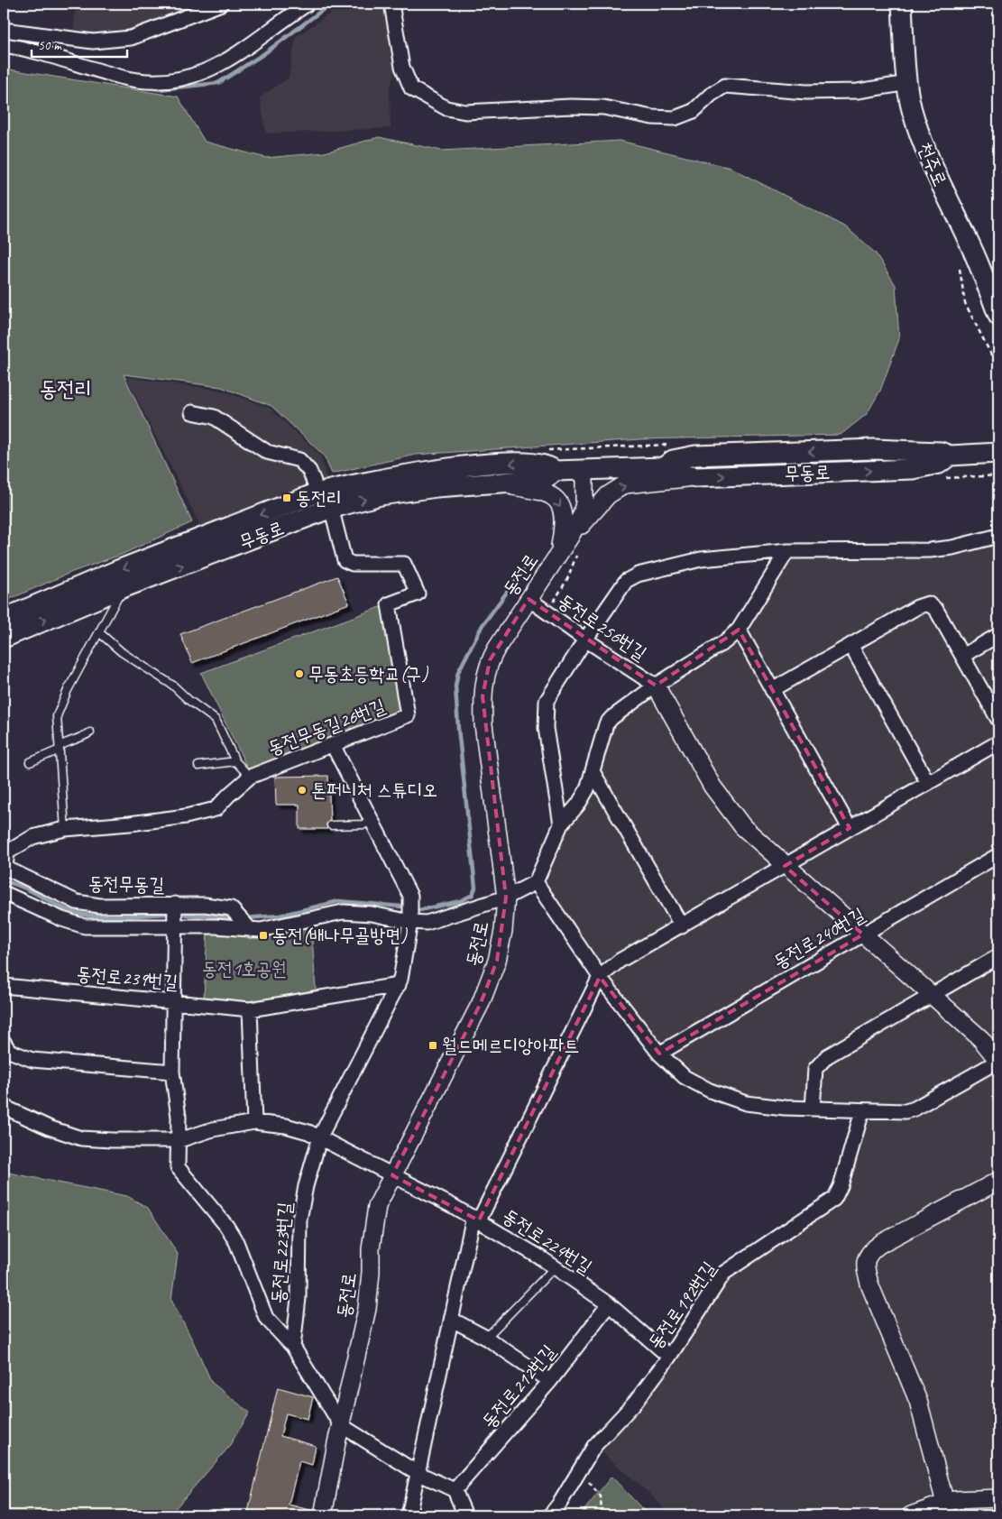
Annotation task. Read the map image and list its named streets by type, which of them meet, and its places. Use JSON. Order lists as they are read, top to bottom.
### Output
{
  "streets": {
    "main road": ["천주로", "무동로"],
    "street": [
      "동전로",
      "동전로256번길",
      "동전무동길26번길",
      "동전무동길",
      "동전로240번길",
      "동전로239번길",
      "동전로224번길",
      "동전로223번길",
      "동전로192번길",
      "동전로212번길"
    ]
  },
  "crossings": [
    ["무동로", "동전로"],
    ["동전로", "동전로256번길"],
    ["동전로", "동전로224번길"],
    ["동전로239번길", "동전로223번길"],
    ["동전로224번길", "동전로192번길"],
    ["동전로224번길", "동전로212번길"]
  ],
  "districts": ["동전리"],
  "parks": ["동전1호공원"],
  "places": {
    "transit": ["동전리", "동전(배나무골방면)", "월드메르디앙아파트"],
    "other": ["무동초등학교(구)", "톤퍼니처 스튜디오"]
  },
  "scale_bar": "50 m"
}
